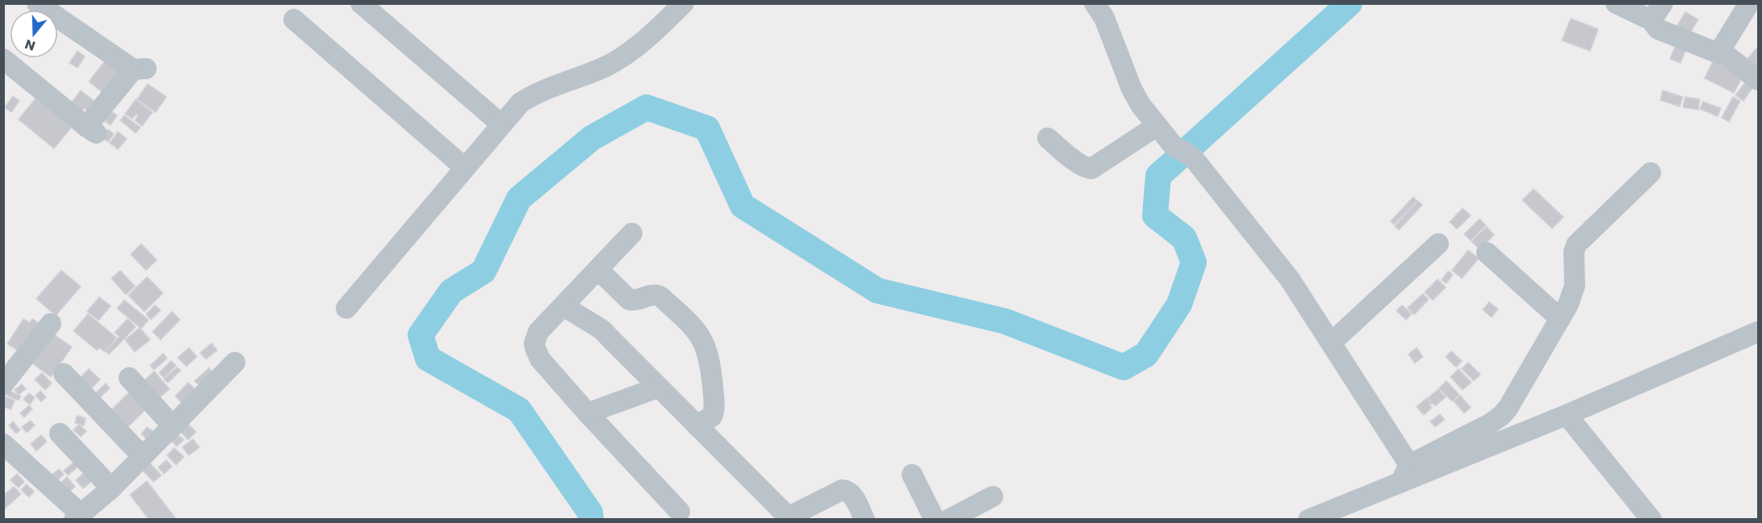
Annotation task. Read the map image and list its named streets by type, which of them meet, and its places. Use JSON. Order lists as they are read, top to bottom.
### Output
{
  "north": "bottom"
}
